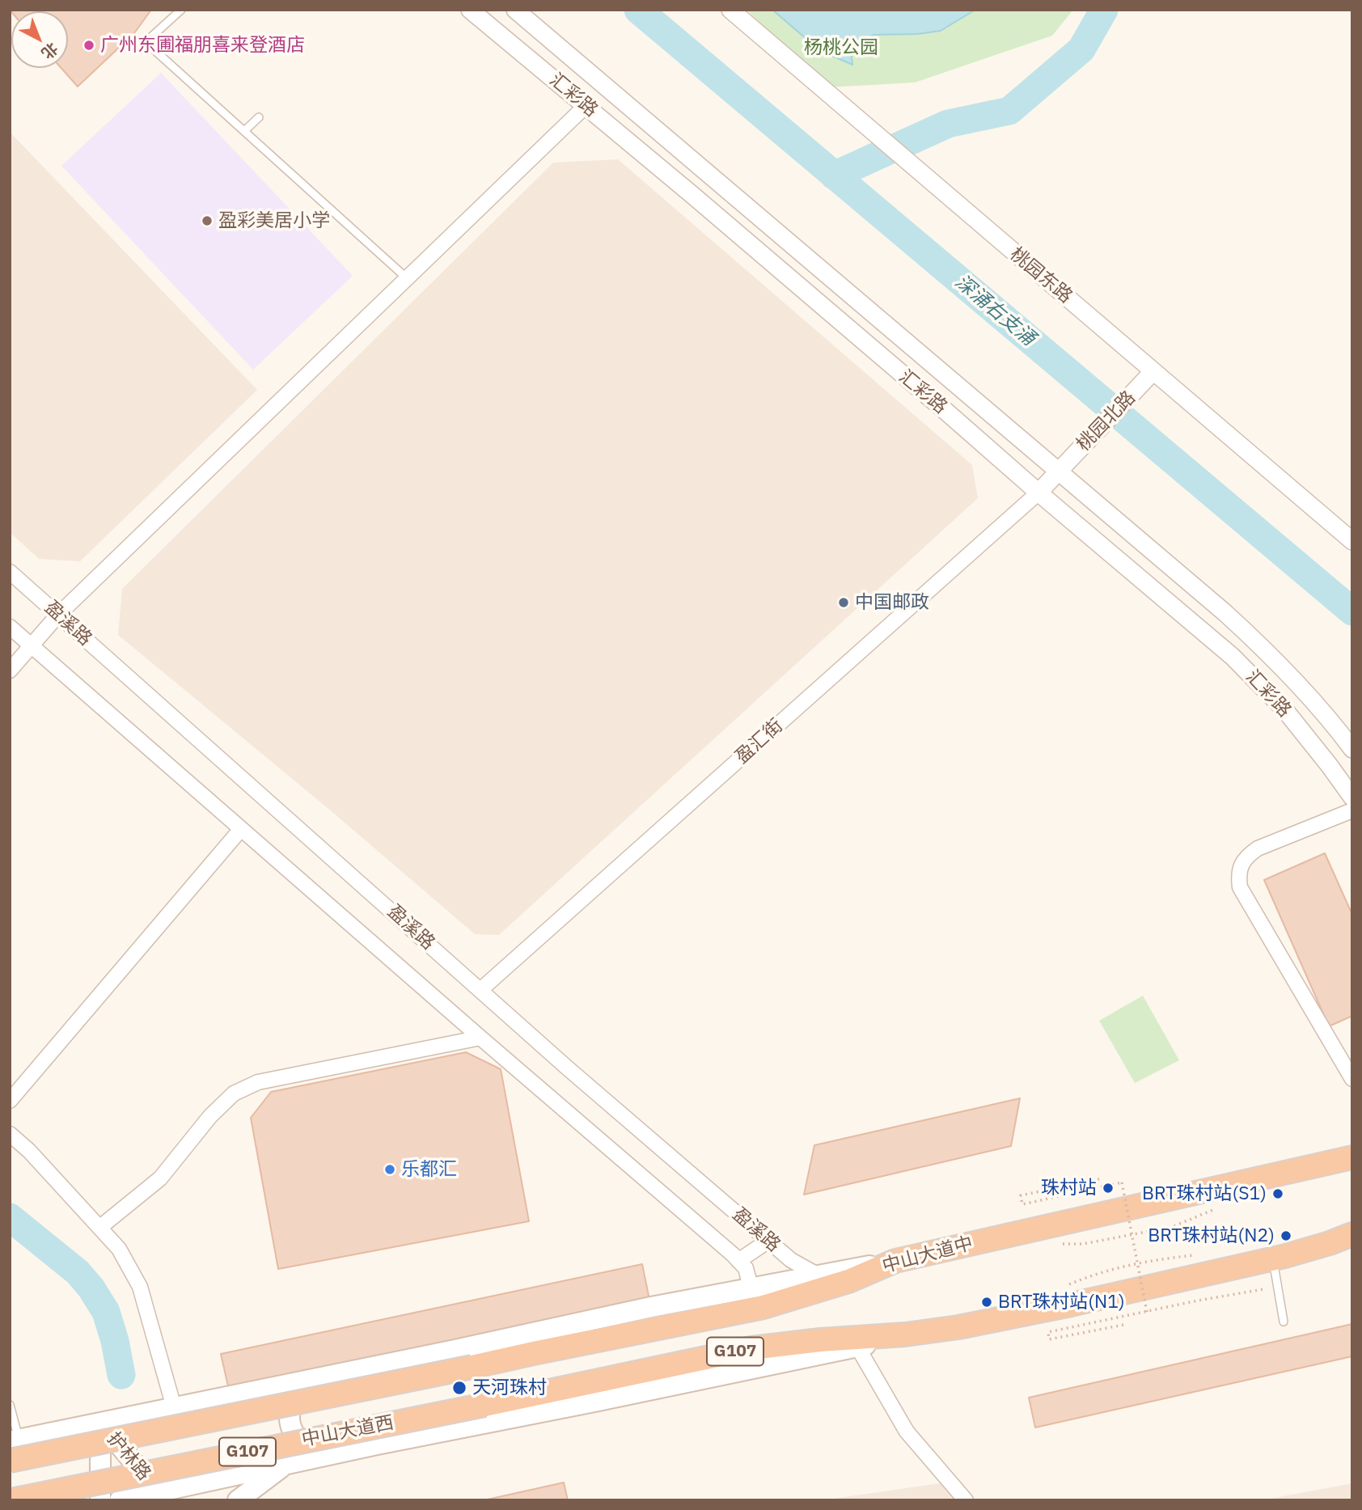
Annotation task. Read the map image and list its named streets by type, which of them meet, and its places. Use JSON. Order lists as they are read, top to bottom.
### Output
{
  "streets": {
    "highway": ["中山大道中", "G107", "中山大道西"],
    "main road": ["护林路"],
    "street": [
      "汇彩路",
      "桃园东路",
      "桃园北路",
      "盈溪路",
      "盈汇街"
    ]
  },
  "crossings": [
    ["汇彩路", "桃园北路"],
    ["汇彩路", "盈汇街"],
    ["桃园东路", "桃园北路"],
    ["桃园北路", "盈汇街"],
    ["盈溪路", "盈汇街"],
    ["中山大道中", "中山大道西"],
    ["G107", "中山大道西"]
  ],
  "water": ["深涌右支涌"],
  "parks": ["杨桃公园"],
  "places": [
    "广州东圃福朋喜来登酒店",
    "盈彩美居小学",
    "中国邮政",
    "乐都汇",
    "珠村站",
    "BRT珠村站(S1)",
    "BRT珠村站(N2)",
    "BRT珠村站(N1)",
    "天河珠村"
  ],
  "north": "bottom right"
}
